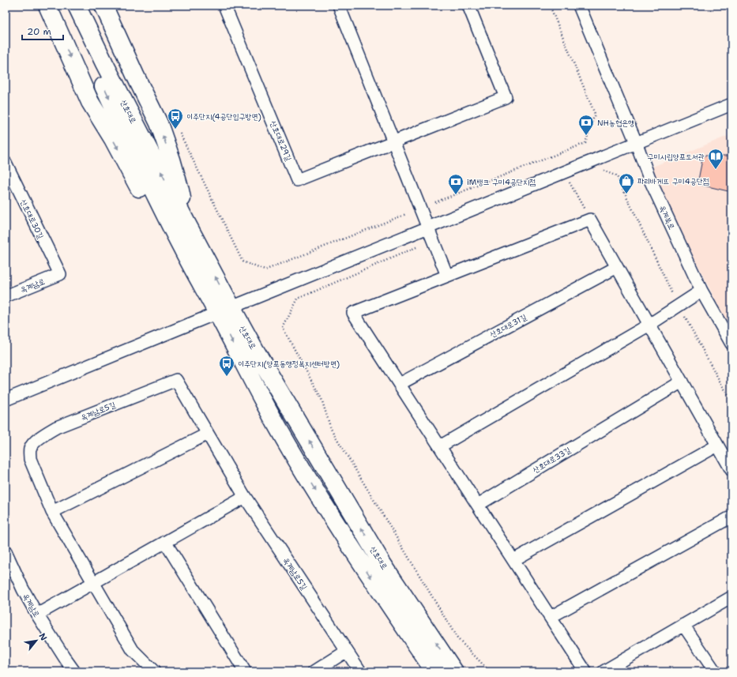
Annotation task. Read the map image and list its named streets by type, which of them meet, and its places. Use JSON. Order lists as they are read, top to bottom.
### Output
{
  "streets": {
    "street": [
      "산호대로",
      "산호대로29길",
      "옥계북로",
      "산호대로30길",
      "옥계남로",
      "산호대로31길",
      "옥계남로5길",
      "산호대로33길"
    ]
  },
  "crossings": [
    ["산호대로30길", "옥계남로"]
  ],
  "places": {
    "bus stop": ["이주단지(4공단입구방면)", "이주단지(양포동행정복지센터방면)"],
    "bank": ["NH농협은행", "iM뱅크 구미4공단지점"],
    "library": ["구미시립양포도서관"],
    "shop": ["파리바게뜨 구미4공단점"]
  },
  "scale_bar": "20 m",
  "north": "top right"
}
